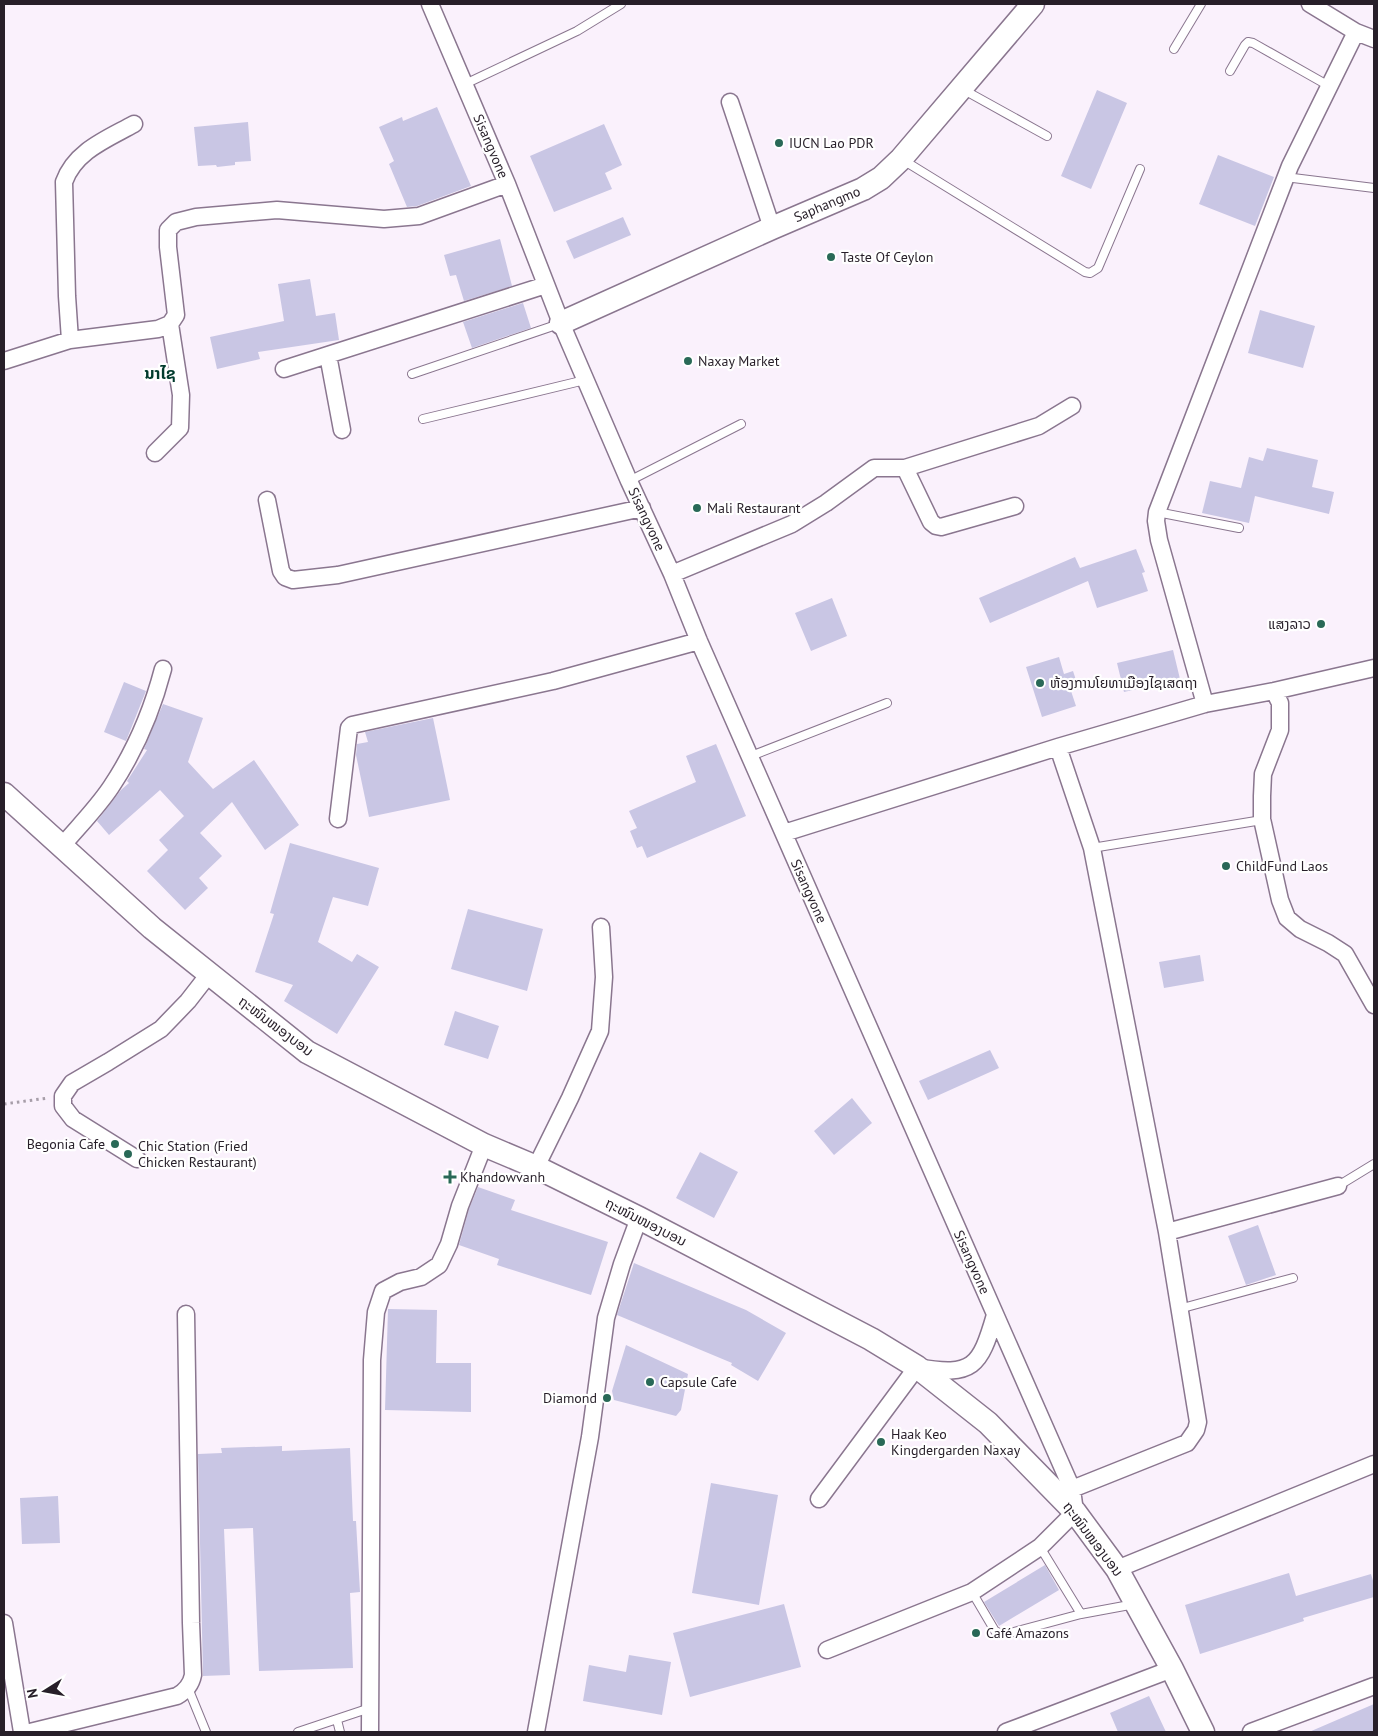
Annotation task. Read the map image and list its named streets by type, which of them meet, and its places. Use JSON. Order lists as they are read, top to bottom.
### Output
{
  "streets": {
    "street": ["Sisangvone", "Saphangmo", "ຖະໜົນໜອງບອນ"]
  },
  "crossings": [
    ["Sisangvone", "Saphangmo"],
    ["Sisangvone", "ຖະໜົນໜອງບອນ"]
  ],
  "districts": ["ນາໄຊ"],
  "places": {
    "other": [
      "IUCN Lao PDR",
      "Taste Of Ceylon",
      "Naxay Market",
      "Mali Restaurant",
      "ແສງລາວ",
      "ຫ້ອງການໂຍທາເມືອງໄຊເສດຖາ",
      "ChildFund Laos",
      "Begonia Cafe",
      "Chic Station (Fried Chicken Restaurant)",
      "Capsule Cafe",
      "Diamond",
      "Haak Keo Kingdergarden Naxay",
      "Café Amazons"
    ],
    "health": ["Khandowvanh"]
  },
  "north": "left"
}
